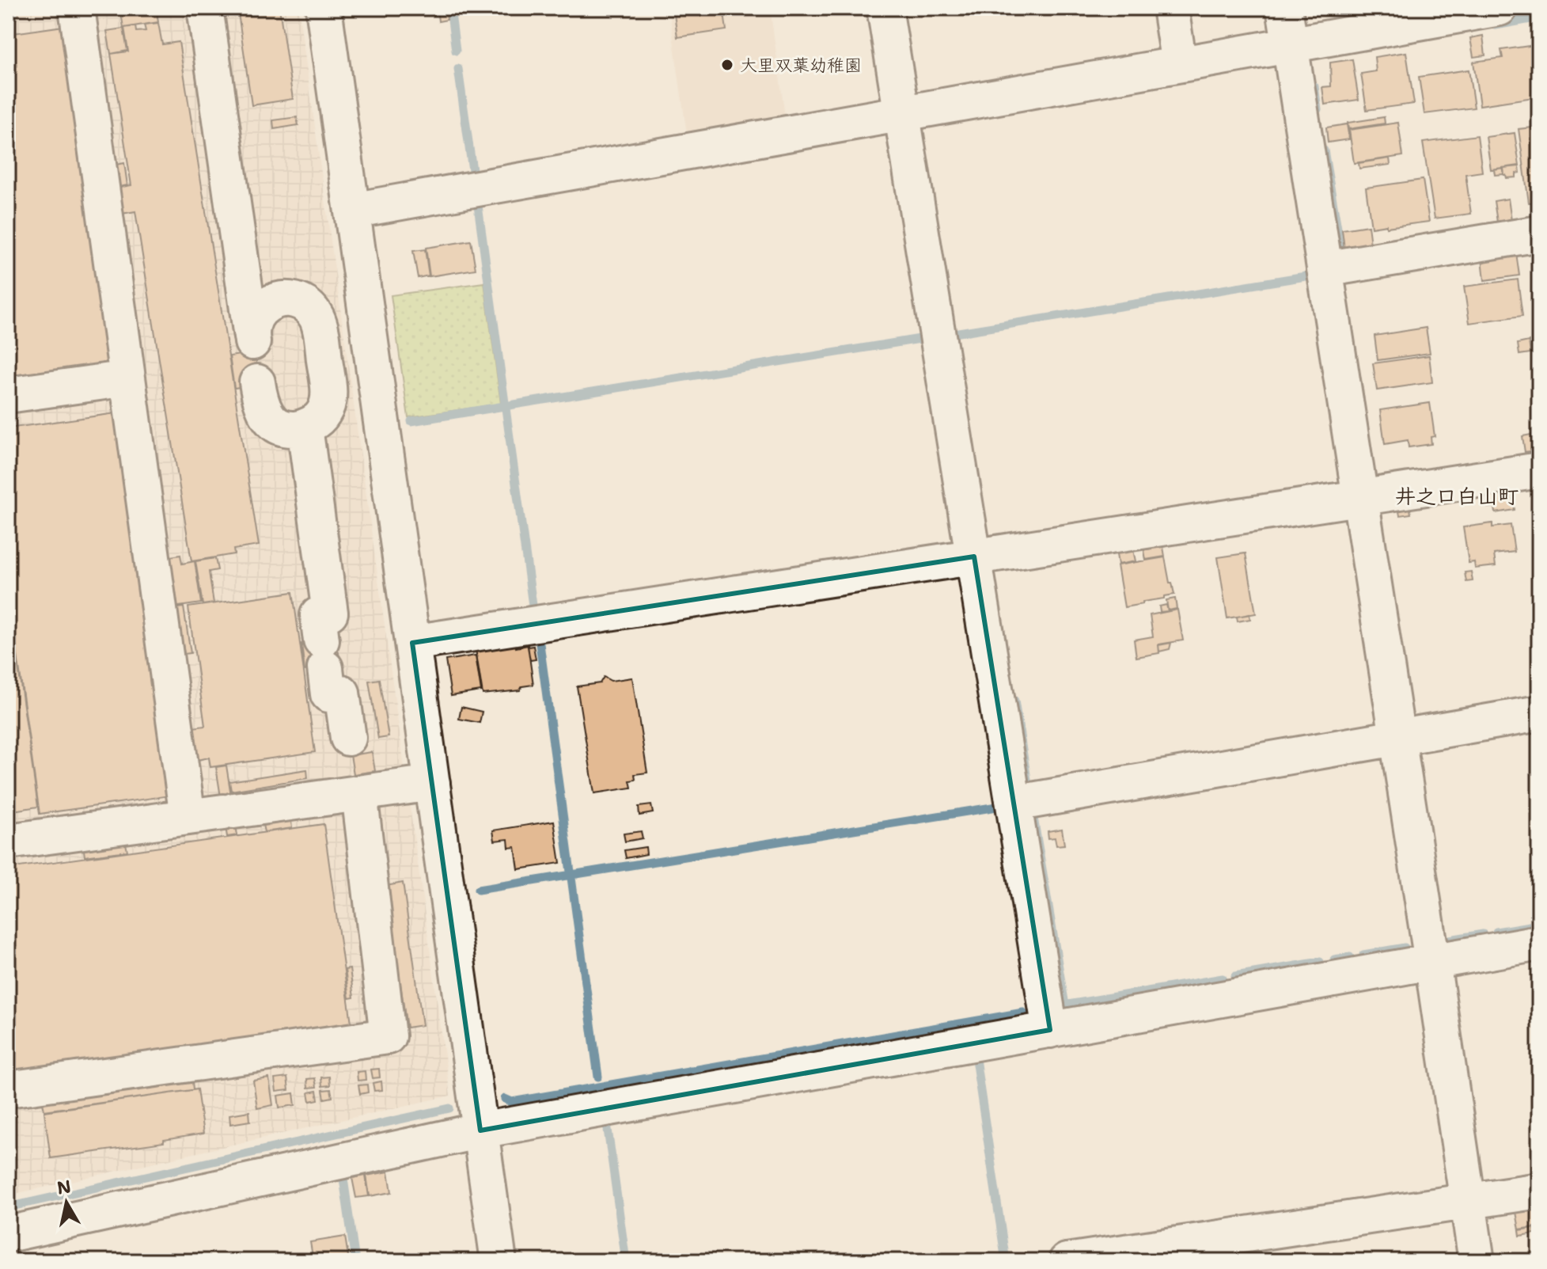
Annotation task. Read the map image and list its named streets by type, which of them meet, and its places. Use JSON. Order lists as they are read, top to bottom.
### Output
{
  "districts": ["井之口白山町"],
  "places": ["大里双葉幼稚園"],
  "north": "top"
}
